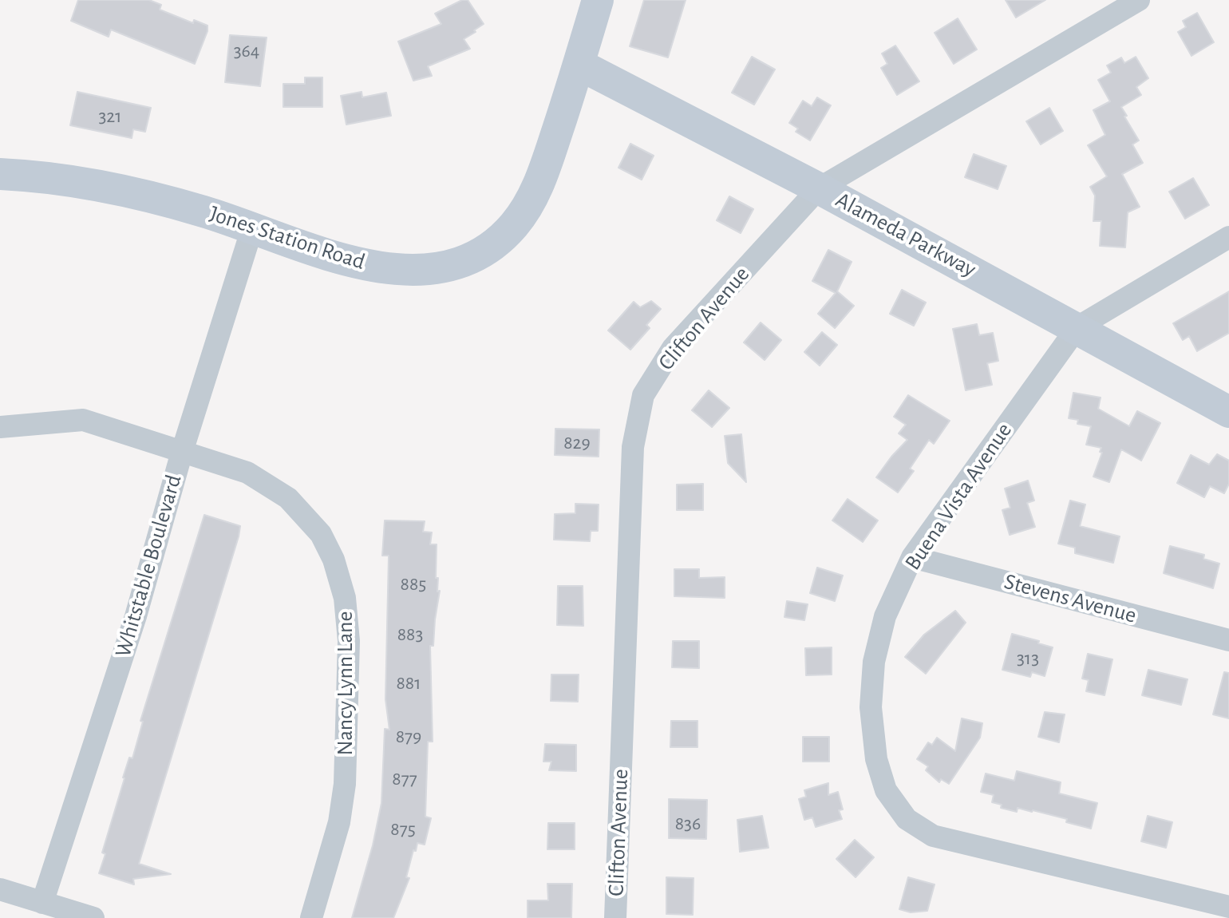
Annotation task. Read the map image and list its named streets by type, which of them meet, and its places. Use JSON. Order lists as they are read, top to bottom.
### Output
{
  "streets": {
    "street": [
      "Alameda Parkway",
      "Jones Station Road",
      "Clifton Avenue",
      "Buena Vista Avenue",
      "Whitstable Boulevard",
      "Stevens Avenue",
      "Nancy Lynn Lane"
    ]
  },
  "crossings": [
    ["Alameda Parkway", "Jones Station Road"],
    ["Alameda Parkway", "Clifton Avenue"],
    ["Alameda Parkway", "Buena Vista Avenue"],
    ["Jones Station Road", "Whitstable Boulevard"],
    ["Buena Vista Avenue", "Stevens Avenue"],
    ["Whitstable Boulevard", "Nancy Lynn Lane"]
  ],
  "house_numbers": [
    "364",
    "321",
    "829",
    "885",
    "883",
    "313",
    "881",
    "879",
    "877",
    "836",
    "875"
  ]
}
